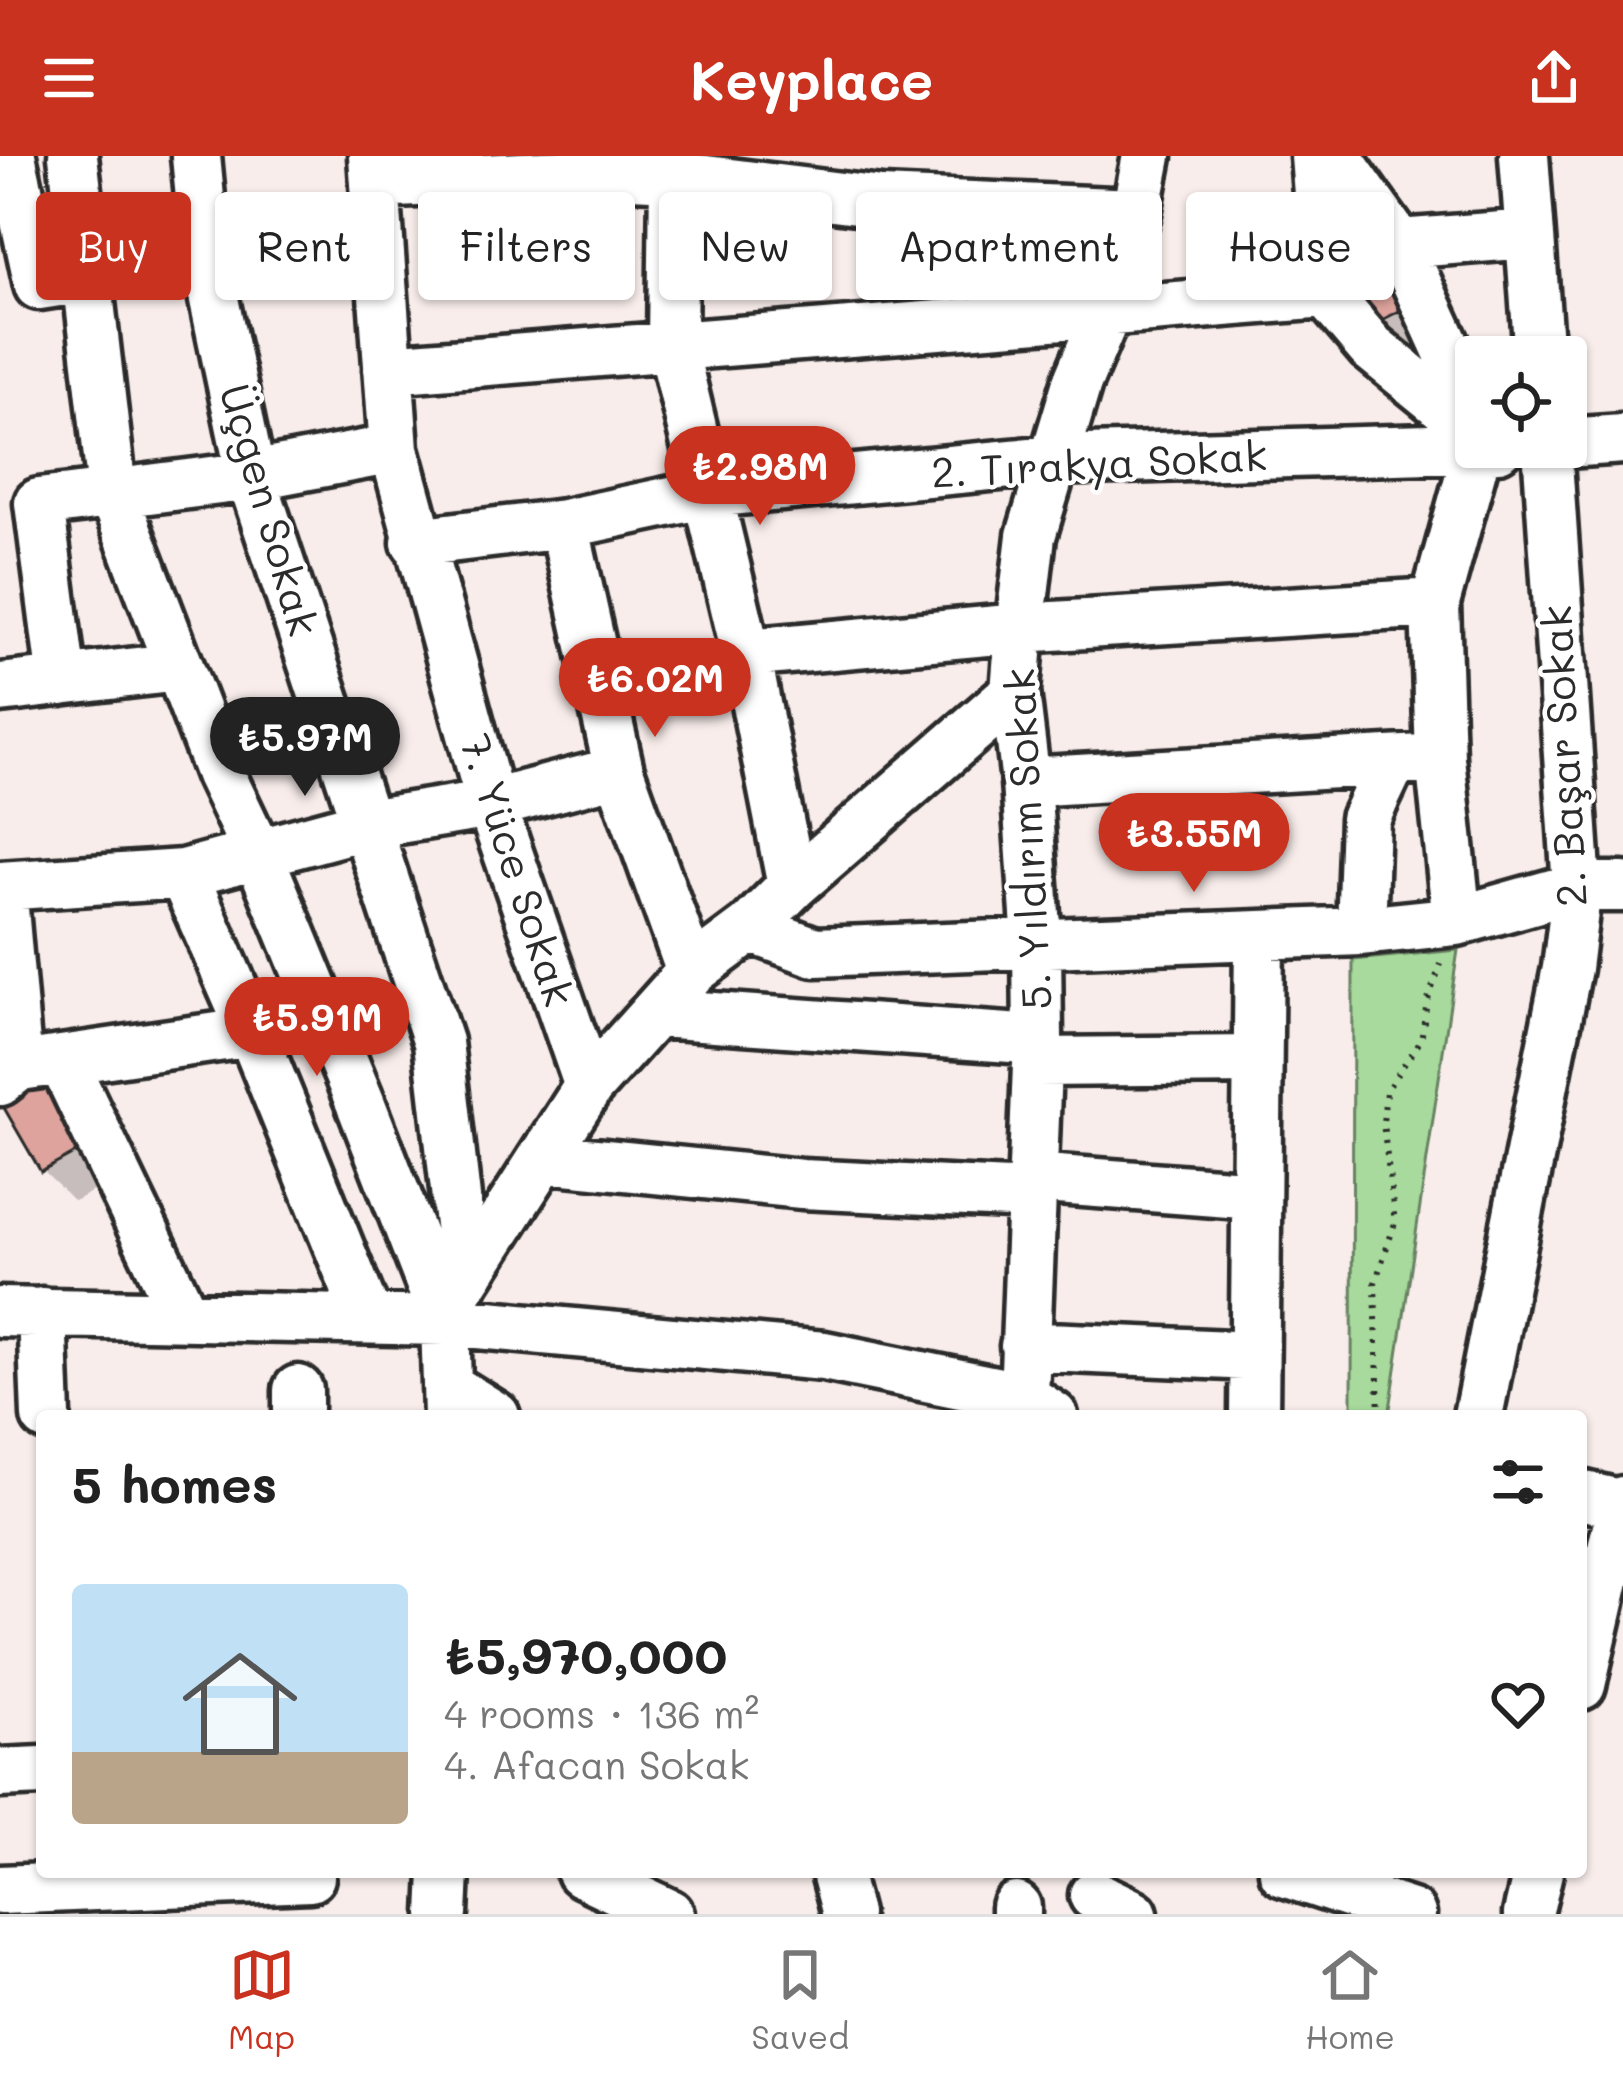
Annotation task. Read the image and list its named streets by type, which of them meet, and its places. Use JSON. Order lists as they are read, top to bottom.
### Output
{
  "streets": {
    "street": [
      "2. Tırakya Sokak",
      "Üçgen Sokak",
      "2. Başar Sokak",
      "5. Yıldırım Sokak",
      "7. Yüce Sokak"
    ]
  },
  "crossings": [
    ["2. Tırakya Sokak", "5. Yıldırım Sokak"],
    ["2. Tırakya Sokak", "7. Yüce Sokak"]
  ],
  "page": {
    "header": "Keyplace",
    "chip": [
      "Buy",
      "Rent",
      "Filters",
      "New",
      "Apartment",
      "House"
    ],
    "price": [
      "₺2.98M",
      "₺6.02M",
      "₺5.97M",
      "₺3.55M",
      "₺5.91M"
    ],
    "heading": "5 homes",
    "list": [
      {
        "name": "₺5,970,000",
        "note": "4 rooms · 136 m² · 4. Afacan Sokak"
      }
    ],
    "tabs": ["Map", "Saved", "Home"]
  }
}
